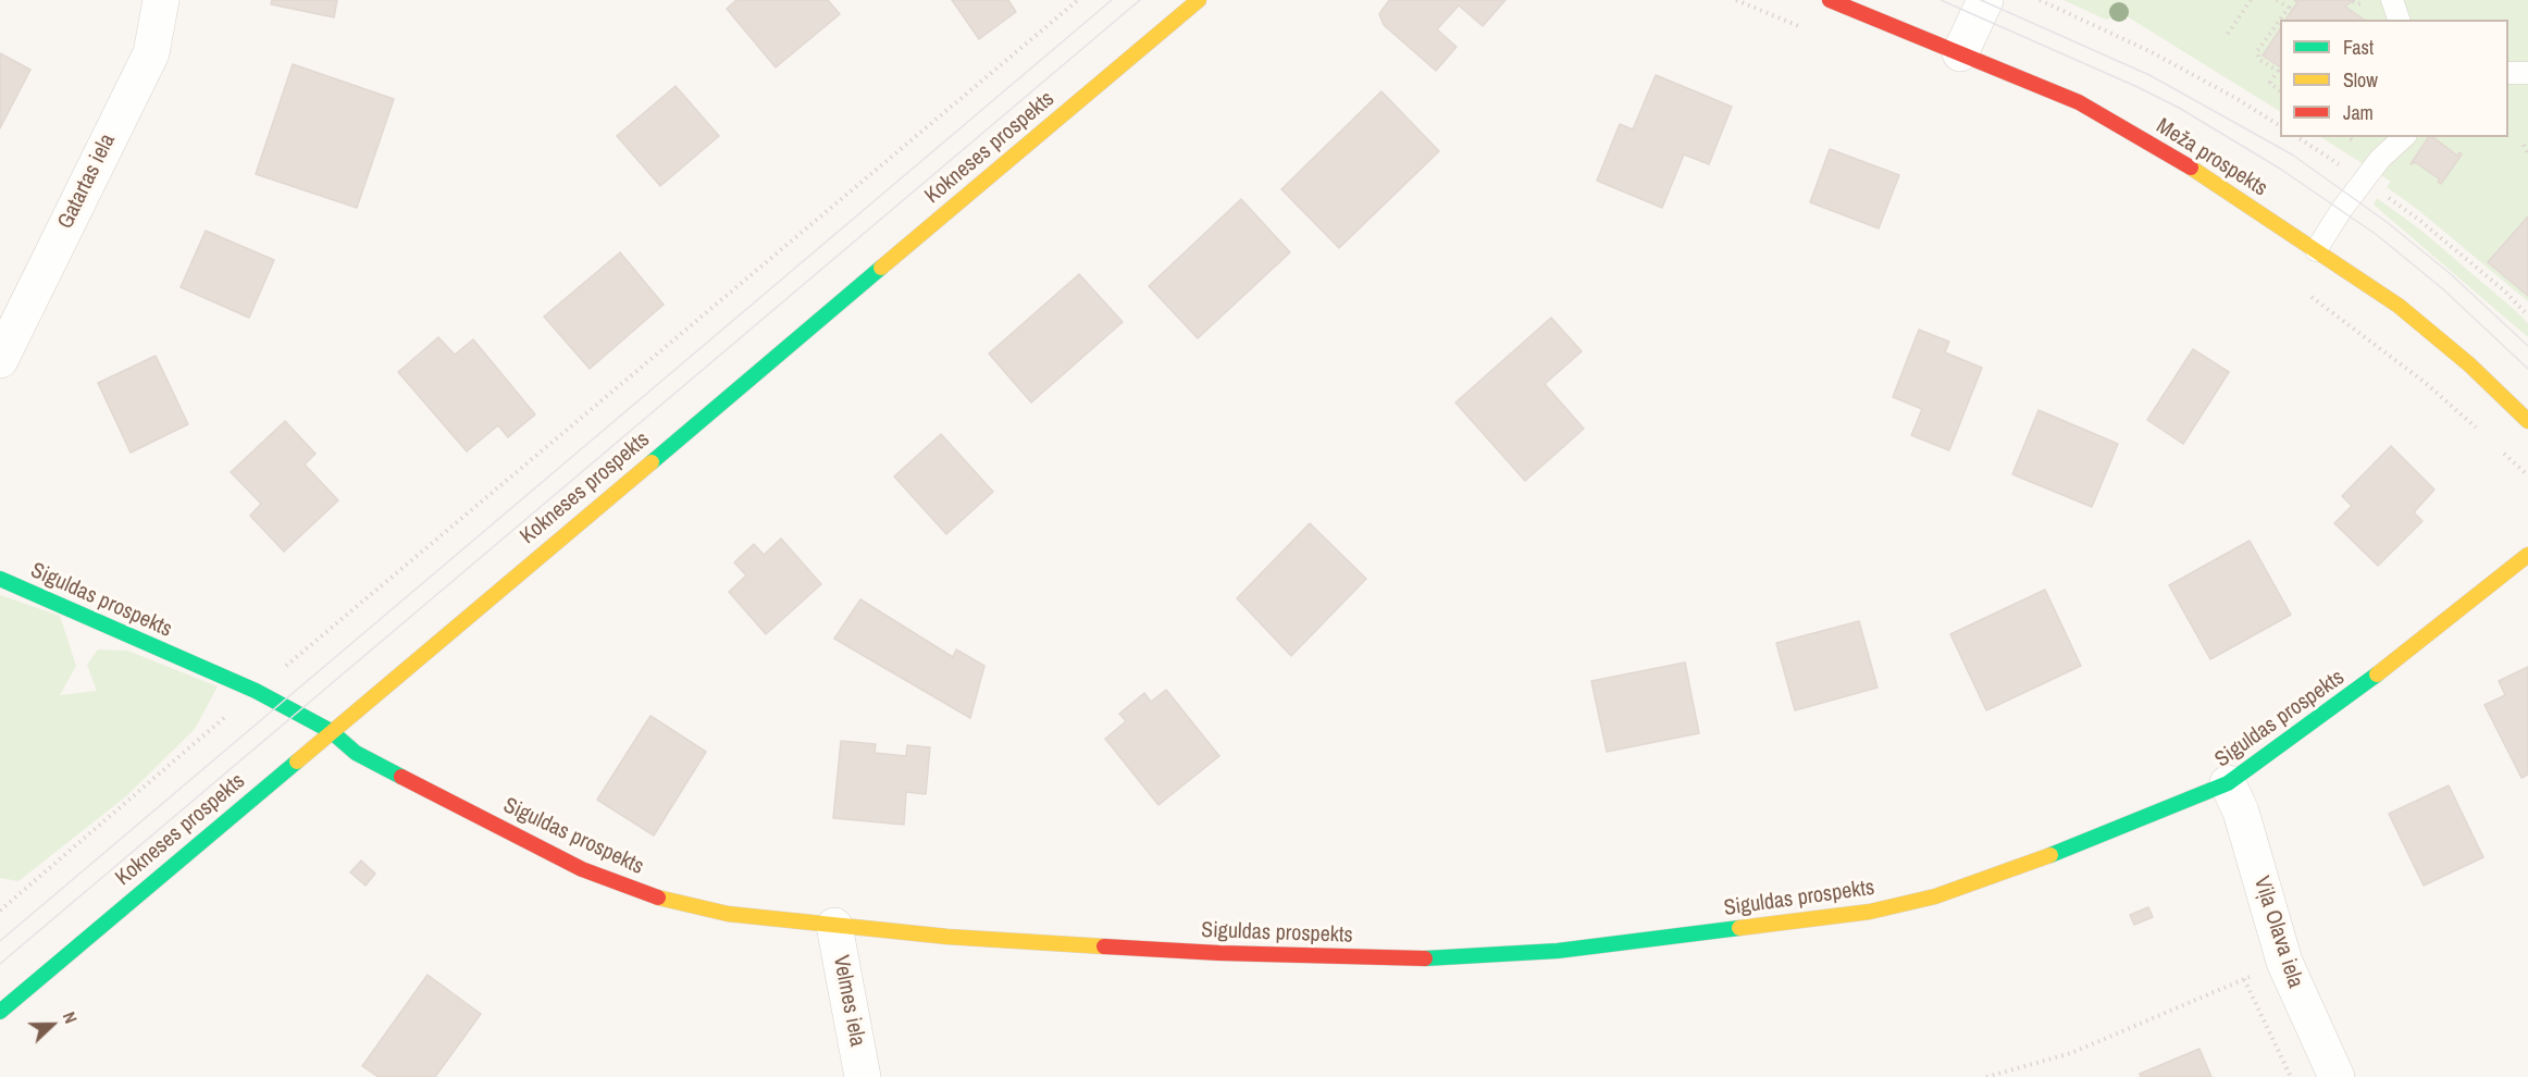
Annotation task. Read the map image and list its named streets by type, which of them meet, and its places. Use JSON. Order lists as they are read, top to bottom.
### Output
{
  "streets": {
    "street": [
      "Kokneses prospekts",
      "Meža prospekts",
      "Gatartas iela",
      "Siguldas prospekts",
      "Viļa Olava iela",
      "Velmes iela"
    ]
  },
  "crossings": [
    ["Kokneses prospekts", "Siguldas prospekts"],
    ["Siguldas prospekts", "Viļa Olava iela"],
    ["Siguldas prospekts", "Velmes iela"]
  ],
  "legend": ["Fast", "Slow", "Jam"],
  "north": "right"
}
